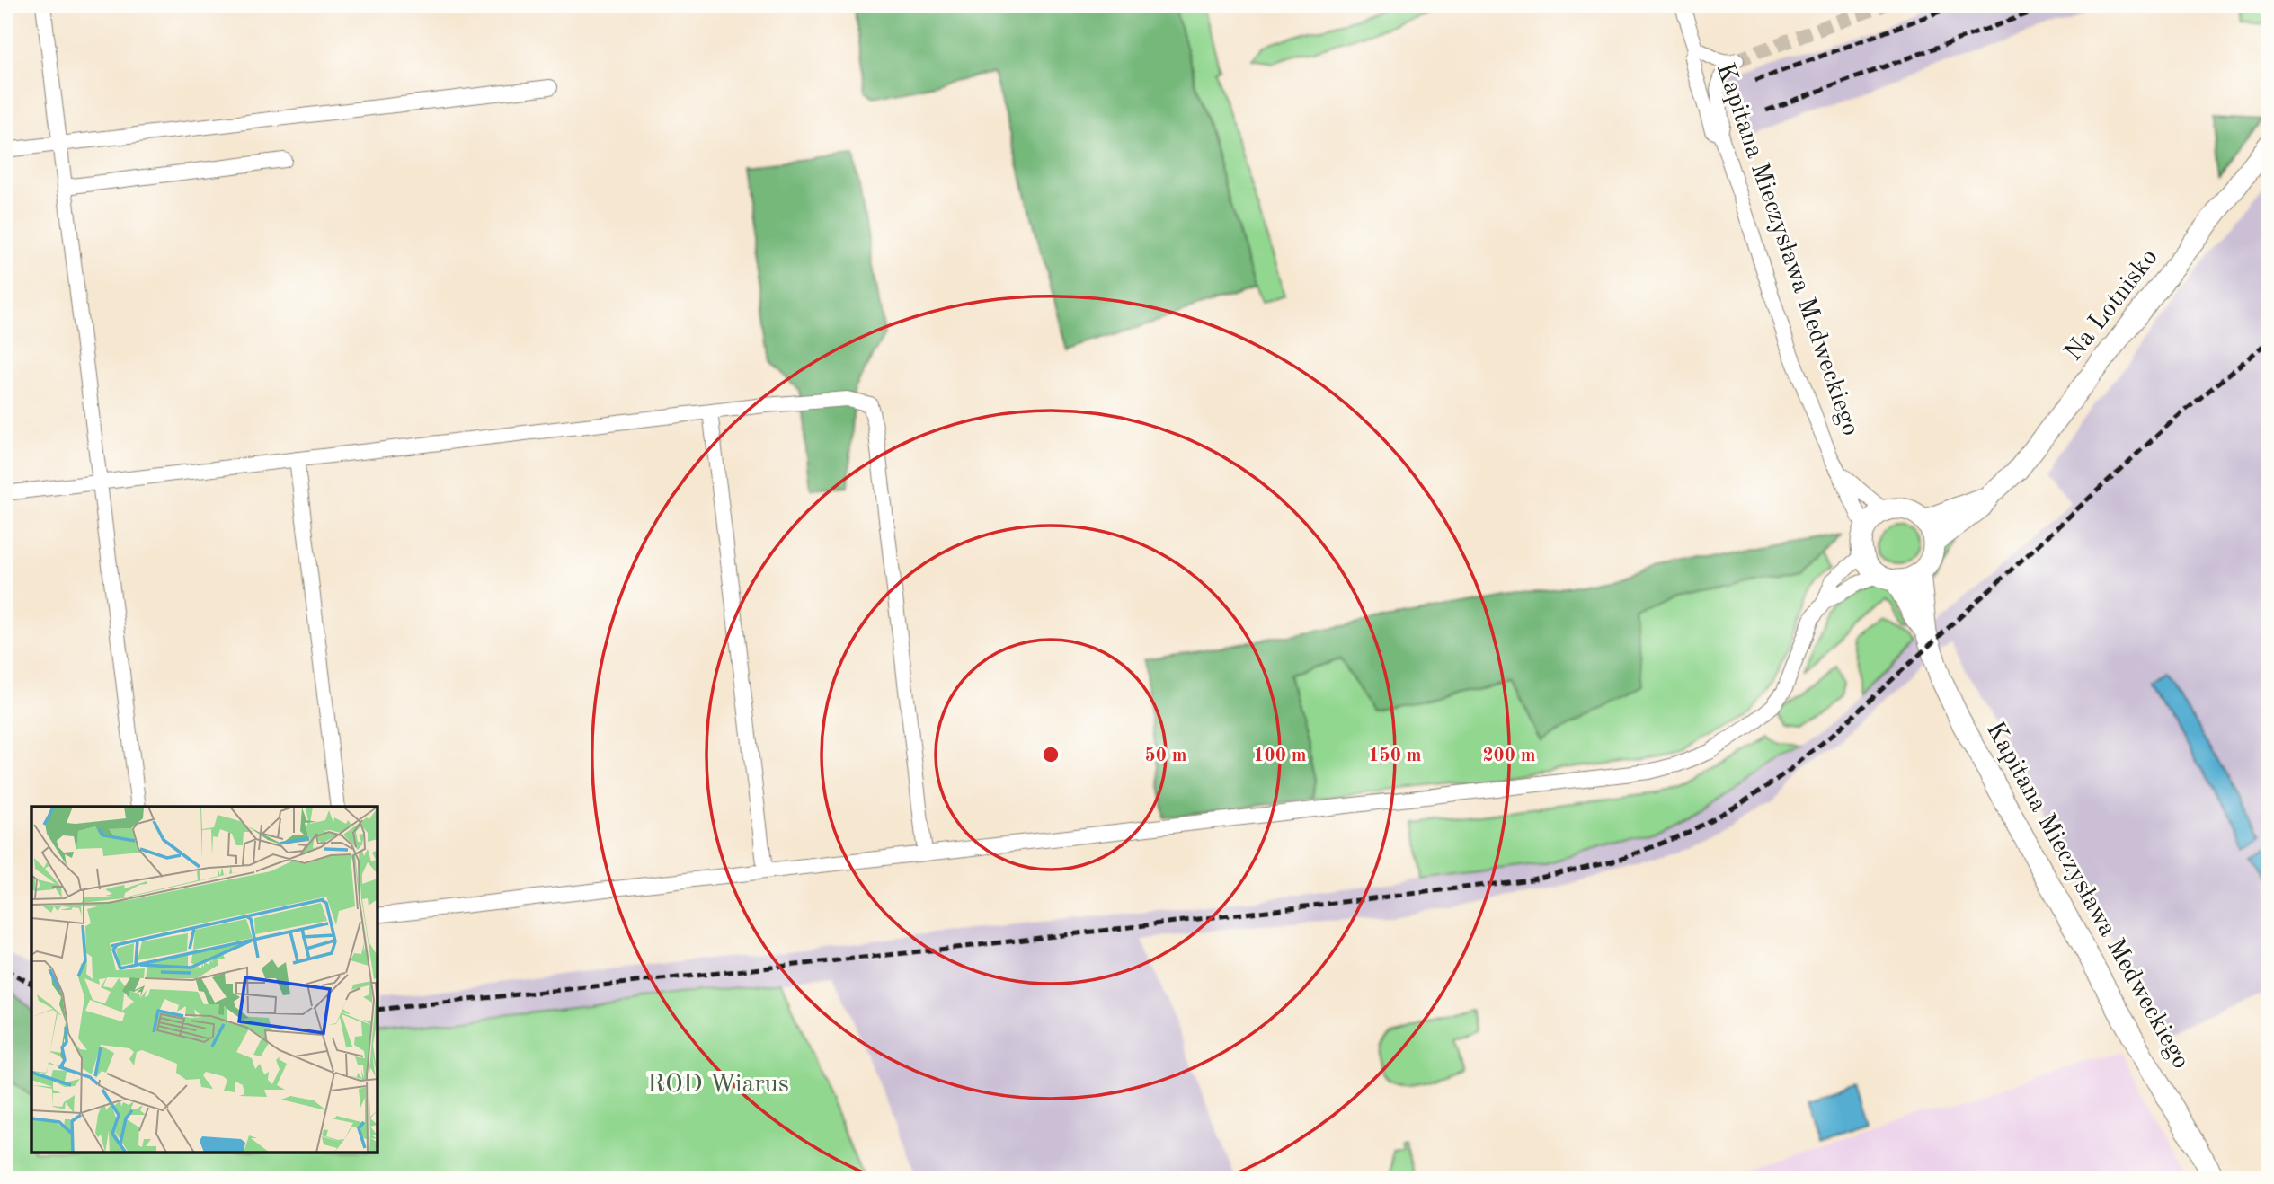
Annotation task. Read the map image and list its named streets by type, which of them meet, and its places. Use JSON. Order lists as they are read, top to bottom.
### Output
{
  "streets": {
    "main road": ["Kapitana Mieczysława Medweckiego", "Na Lotnisko"]
  },
  "crossings": [
    ["Kapitana Mieczysława Medweckiego", "Na Lotnisko"]
  ],
  "parks": ["ROD Wiarus"],
  "rings": [
    "50 m",
    "100 m",
    "150 m",
    "200 m"
  ]
}
